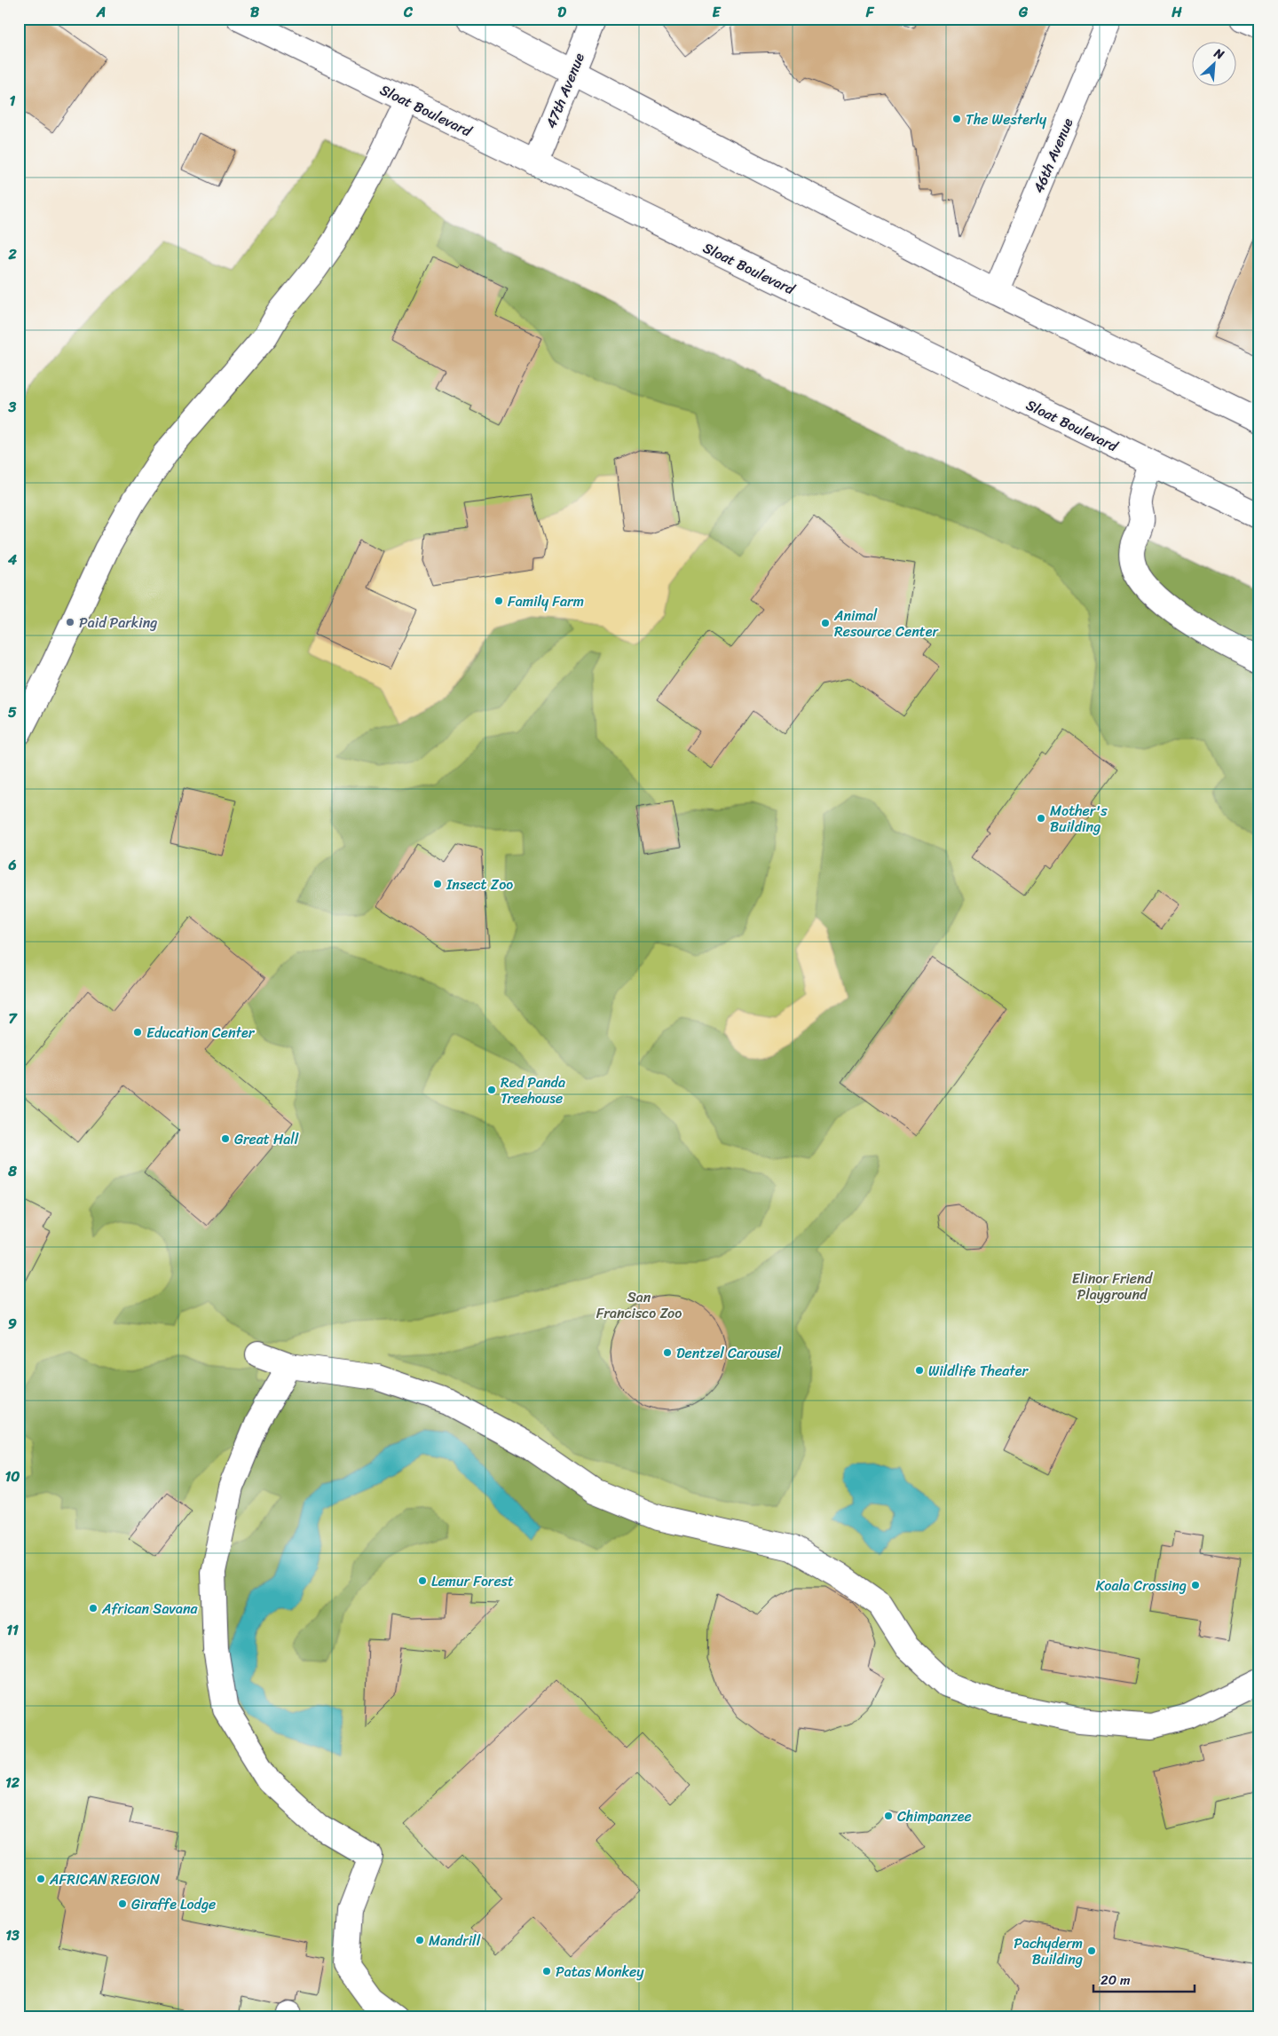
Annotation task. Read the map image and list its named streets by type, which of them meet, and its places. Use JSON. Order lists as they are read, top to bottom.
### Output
{
  "streets": {
    "street": ["47th Avenue", "Sloat Boulevard", "46th Avenue"]
  },
  "crossings": [
    ["47th Avenue", "Sloat Boulevard"]
  ],
  "parks": ["Elinor Friend Playground", "San Francisco Zoo"],
  "places": [
    "The Westerly",
    "Family Farm",
    "Paid Parking",
    "Animal Resource Center",
    "Mother's Building",
    "Insect Zoo",
    "Education Center",
    "Red Panda Treehouse",
    "Great Hall",
    "Dentzel Carousel",
    "Wildlife Theater",
    "Lemur Forest",
    "Koala Crossing",
    "African Savana",
    "Chimpanzee",
    "AFRICAN REGION",
    "Giraffe Lodge",
    "Mandrill",
    "Pachyderm Building",
    "Patas Monkey"
  ],
  "scale_bar": "20 m",
  "north": "top right",
  "grid": {
    "columns": [
      "A",
      "B",
      "C",
      "D",
      "E",
      "F",
      "G",
      "H"
    ],
    "rows": [
      "1",
      "2",
      "3",
      "4",
      "5",
      "6",
      "7",
      "8",
      "9",
      "10",
      "11",
      "12",
      "13"
    ]
  }
}
